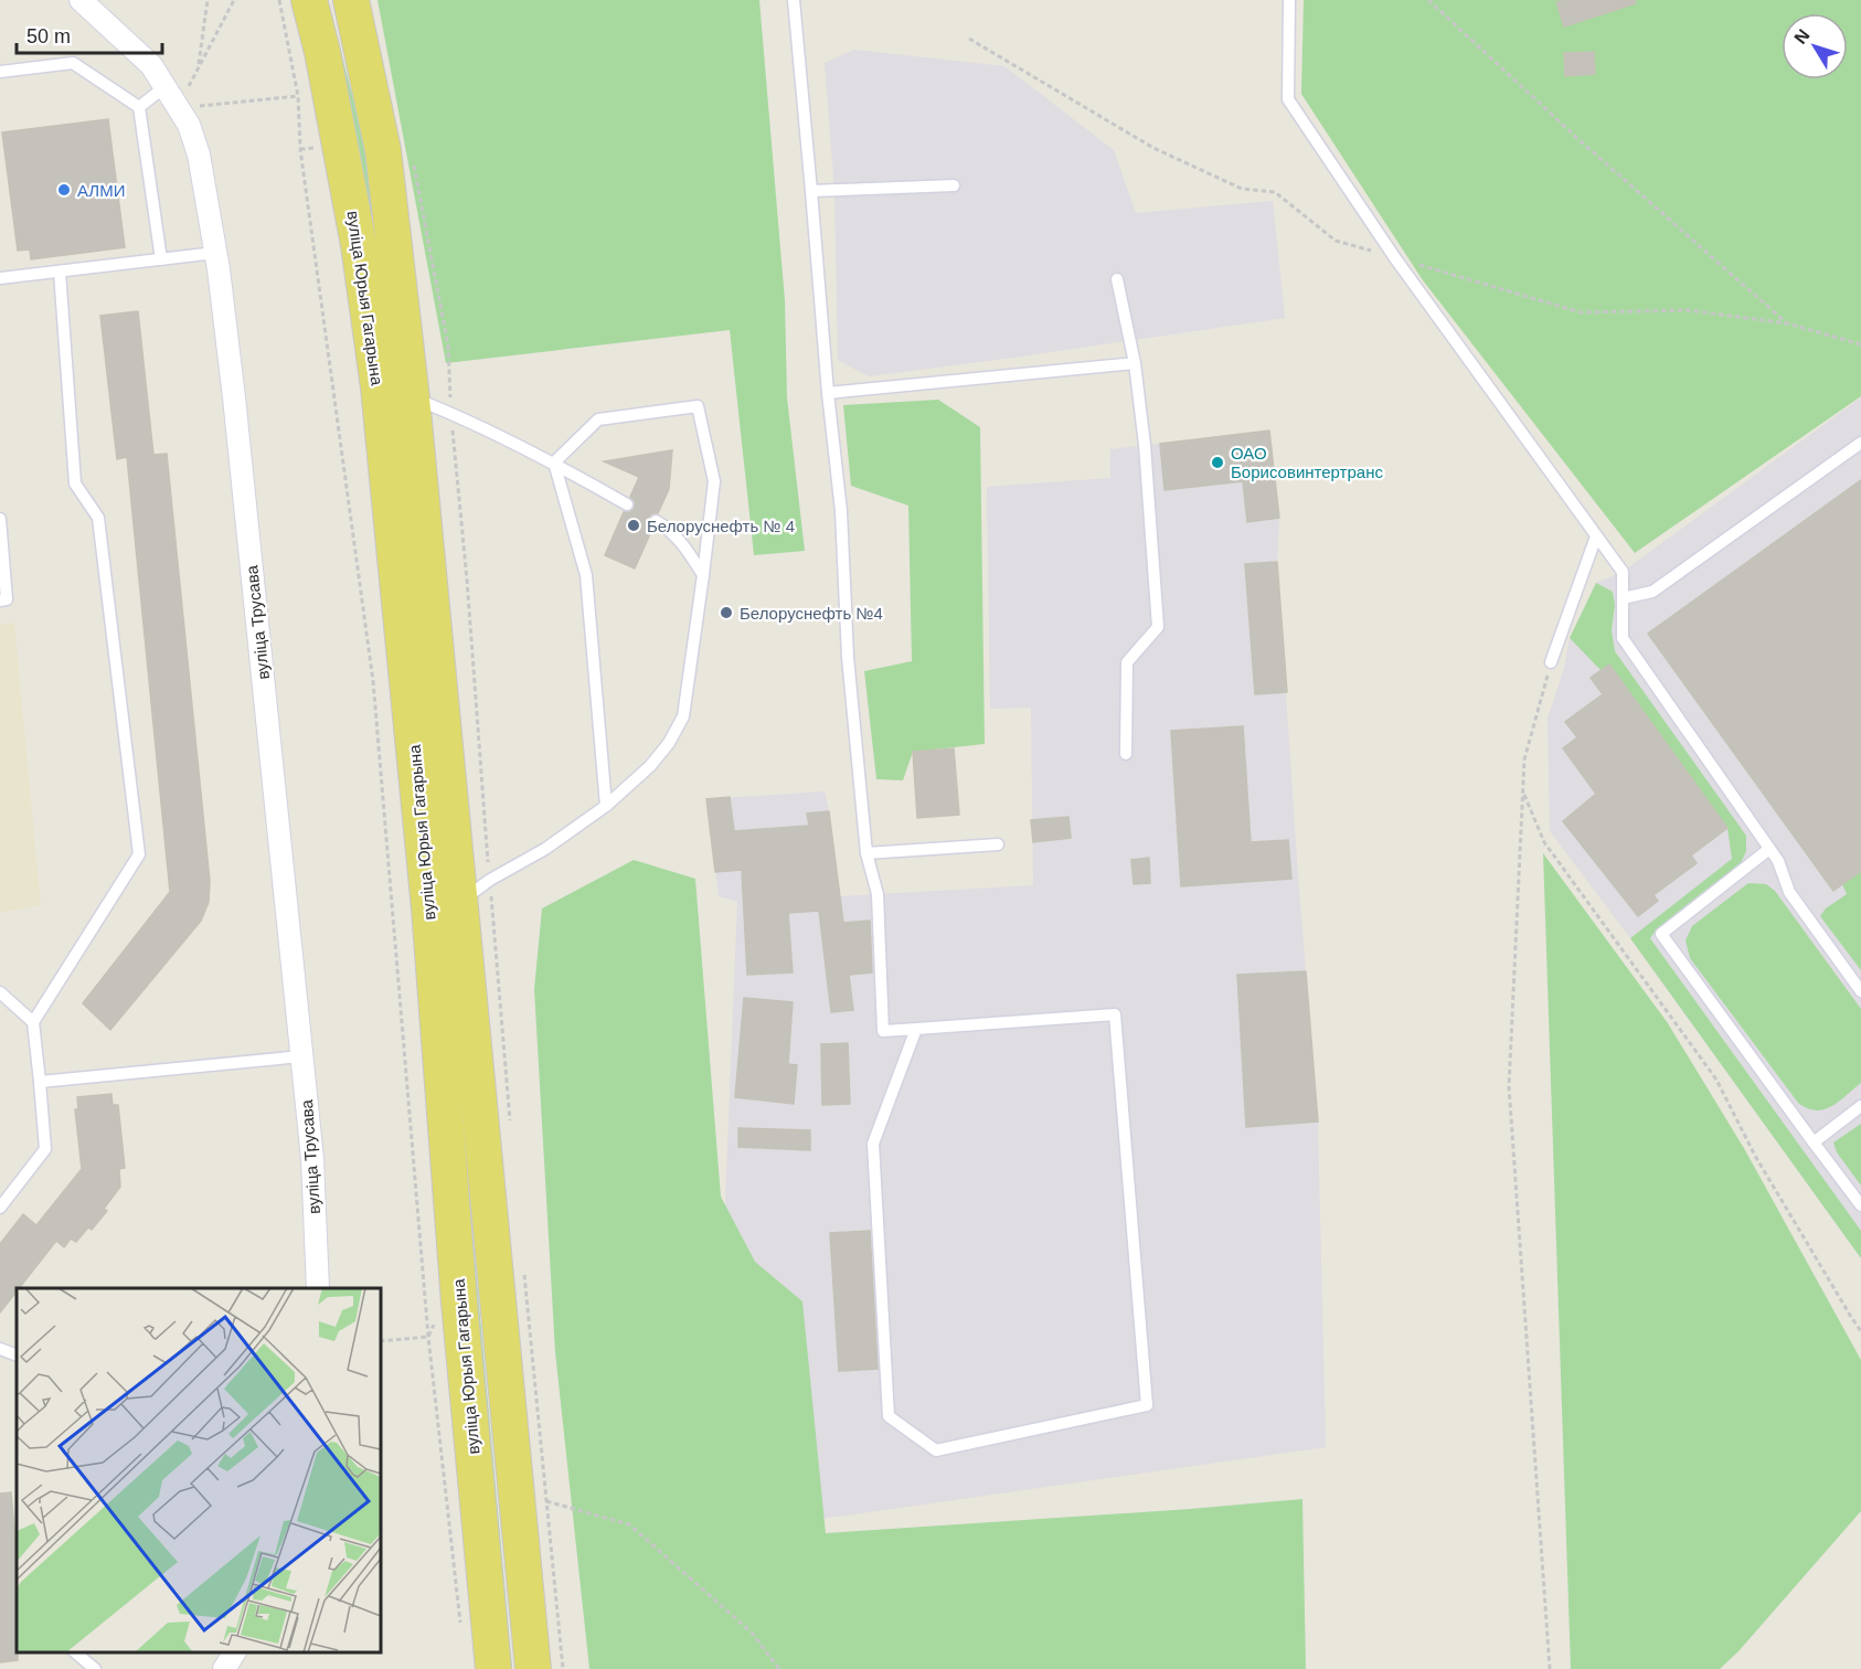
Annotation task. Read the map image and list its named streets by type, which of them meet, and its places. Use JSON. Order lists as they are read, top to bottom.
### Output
{
  "streets": {
    "main road": ["вуліца Юрыя Гагарына"],
    "street": ["вуліца Трусава"]
  },
  "places": [
    "АЛМИ",
    "ОАО Борисовинтертранс",
    "Белоруснефть № 4",
    "Белоруснефть №4"
  ],
  "scale_bar": "50 m",
  "north": "top left"
}
